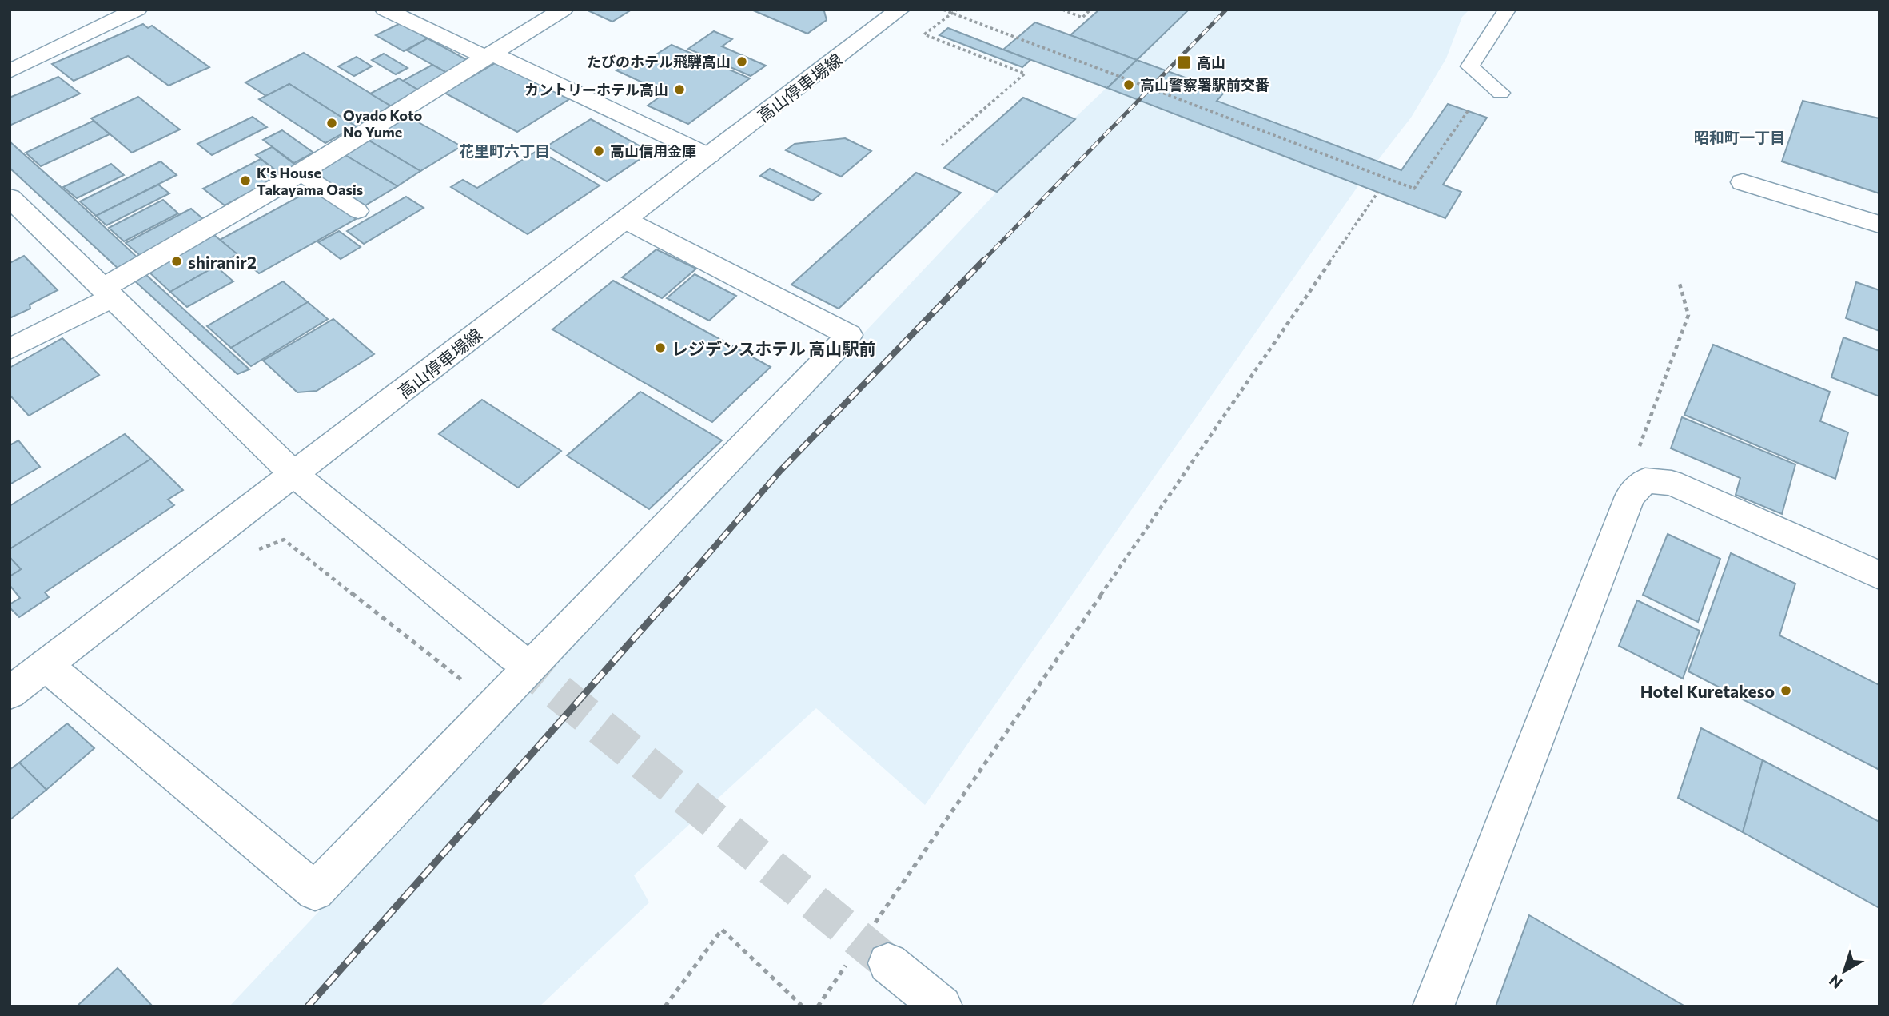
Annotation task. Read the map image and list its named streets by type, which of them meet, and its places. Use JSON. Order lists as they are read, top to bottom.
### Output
{
  "streets": {
    "street": ["高山停車場線"]
  },
  "districts": ["昭和町一丁目", "花里町六丁目"],
  "places": {
    "other": [
      "たびのホテル飛騨高山",
      "高山警察署駅前交番",
      "カントリーホテル高山",
      "Oyado Koto No Yume",
      "高山信用金庫",
      "K's House Takayama Oasis",
      "shiranir2",
      "レジデンスホテル 高山駅前",
      "Hotel Kuretakeso"
    ],
    "transit": ["高山"]
  },
  "north": "bottom left"
}
